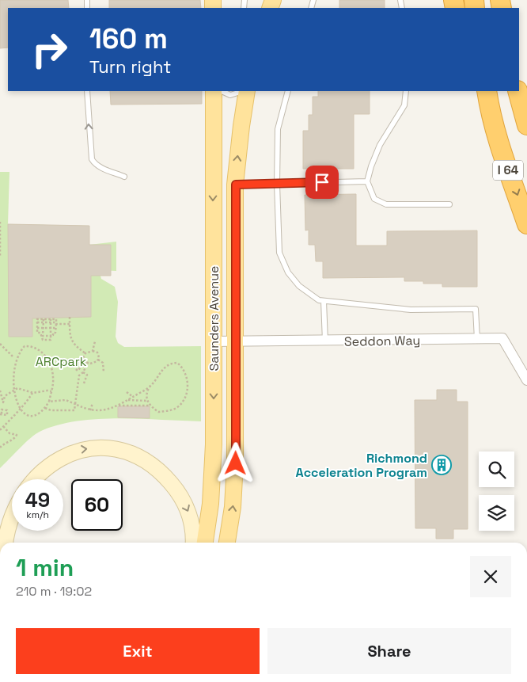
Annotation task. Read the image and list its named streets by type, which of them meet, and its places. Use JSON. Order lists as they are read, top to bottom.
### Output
{
  "streets": {
    "highway": ["I 64"],
    "main road": ["Saunders Avenue"],
    "street": ["Seddon Way"]
  },
  "crossings": [
    ["Saunders Avenue", "Seddon Way"]
  ],
  "parks": ["ARCpark"],
  "places": {
    "building": ["Richmond Acceleration Program"]
  },
  "page": {
    "turn": ["160 m", "Turn right"],
    "speed": "49 km/h",
    "limit": "60",
    "heading": ["1 min", "210 m · 19:02"],
    "buttons": ["Exit", "Share"]
  }
}
